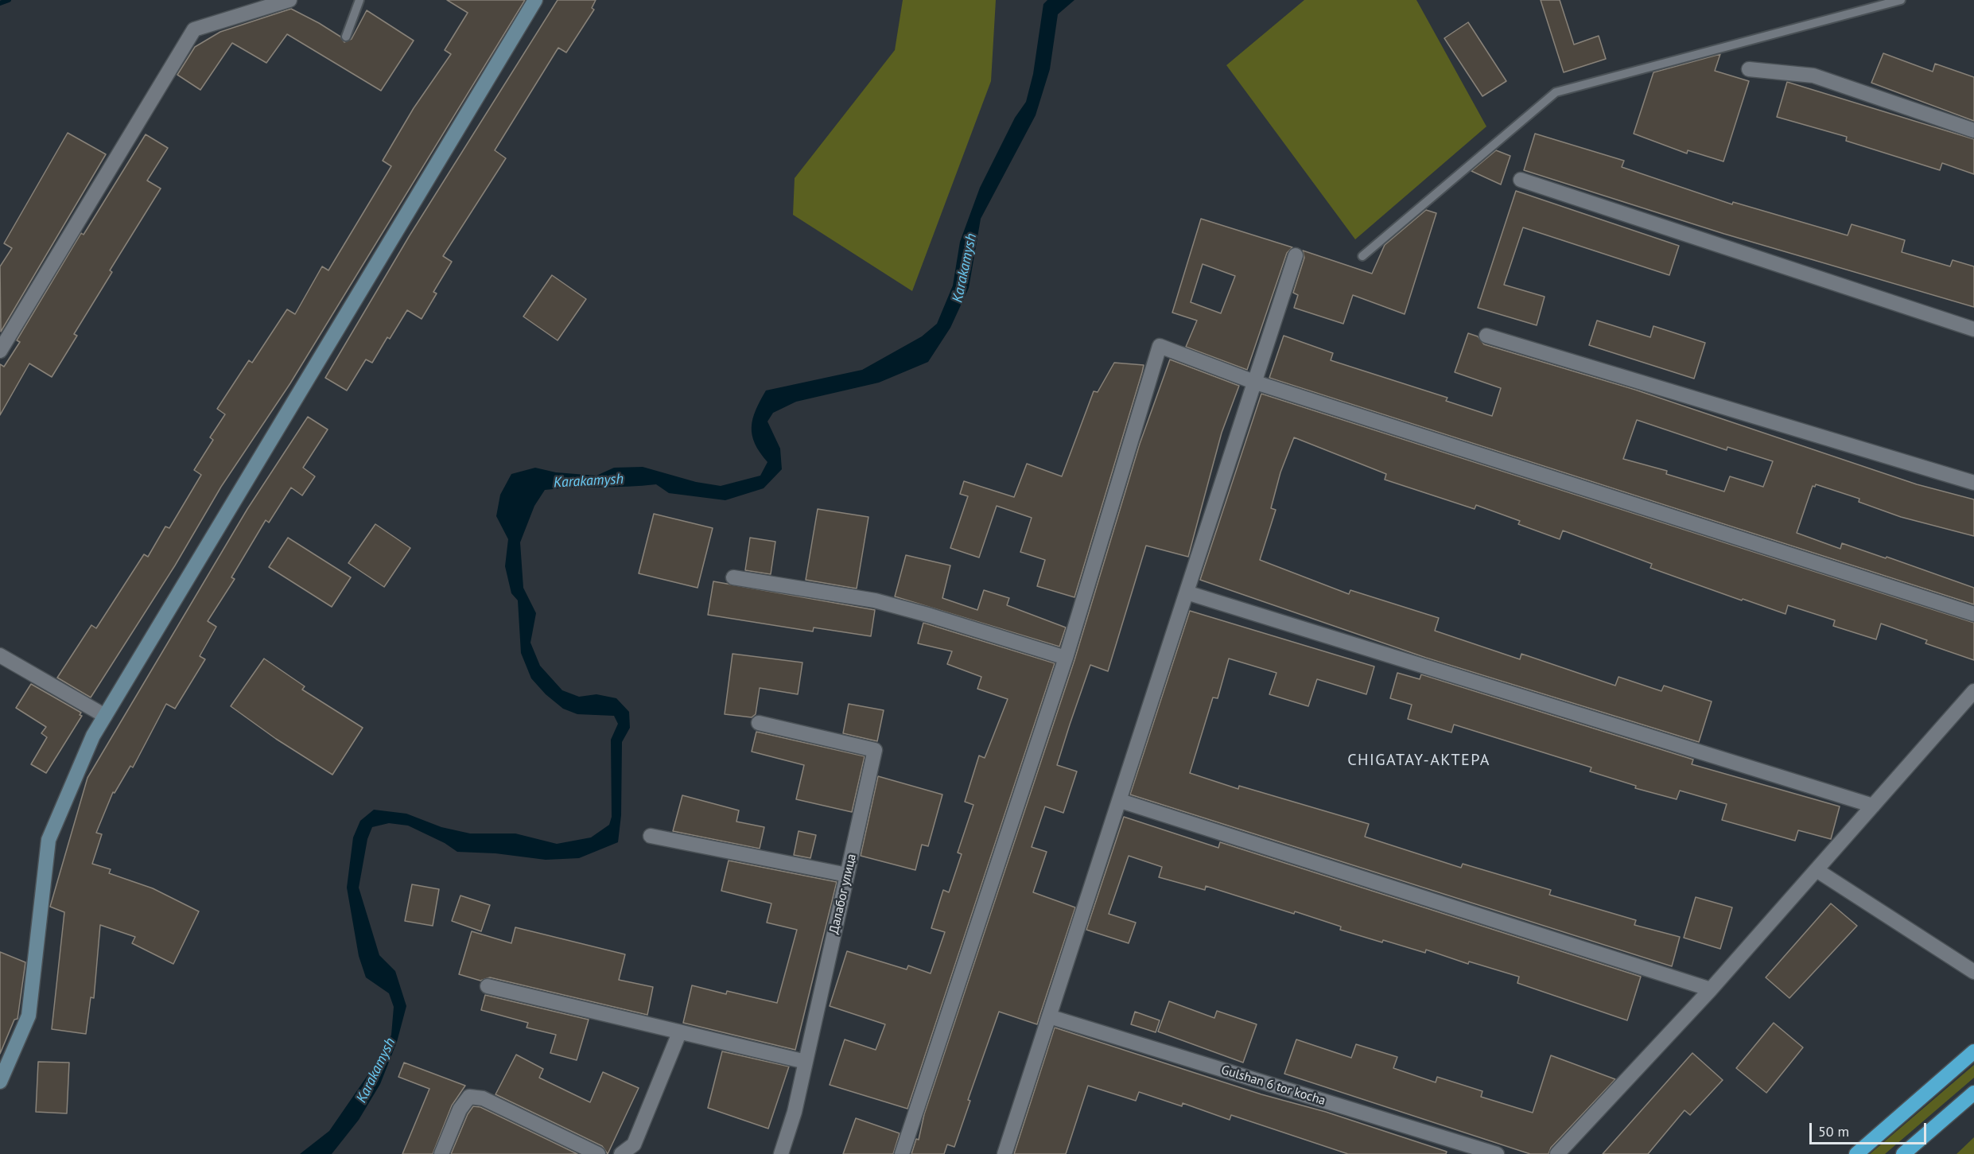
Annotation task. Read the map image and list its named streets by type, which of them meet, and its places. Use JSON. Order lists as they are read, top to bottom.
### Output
{
  "streets": {
    "street": ["Далабог улица", "Gulshan 6 tor kocha"]
  },
  "districts": ["CHIGATAY-AKTEPA"],
  "water": ["Karakamysh"],
  "scale_bar": "50 m"
}
